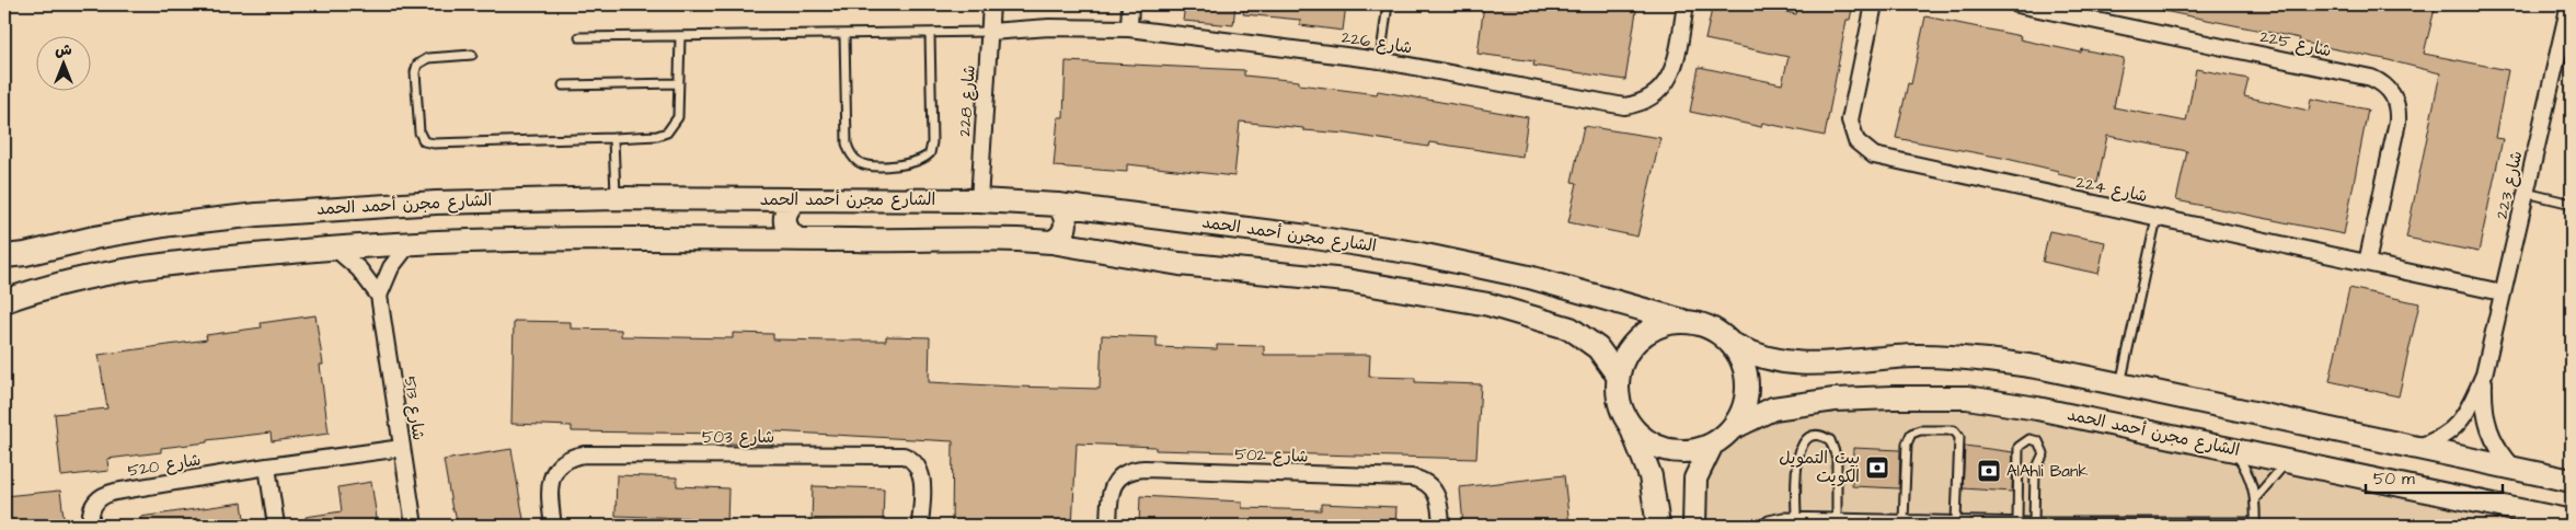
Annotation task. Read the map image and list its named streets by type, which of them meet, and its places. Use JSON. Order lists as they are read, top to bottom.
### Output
{
  "streets": {
    "street": [
      "شارع 226",
      "شارع 225",
      "شارع 228",
      "شارع 223",
      "شارع 224",
      "الشارع مجرن أحمد الحمد",
      "شارع 513",
      "شارع 503",
      "شارع 502",
      "شارع 520"
    ]
  },
  "crossings": [
    ["شارع 226", "شارع 228"],
    ["شارع 225", "شارع 224"],
    ["شارع 228", "الشارع مجرن أحمد الحمد"],
    ["شارع 223", "شارع 224"],
    ["شارع 513", "شارع 520"]
  ],
  "places": {
    "bank": ["بيت التمويل الكويت", "AlAhli Bank"]
  },
  "scale_bar": "50 m",
  "north": "top"
}
